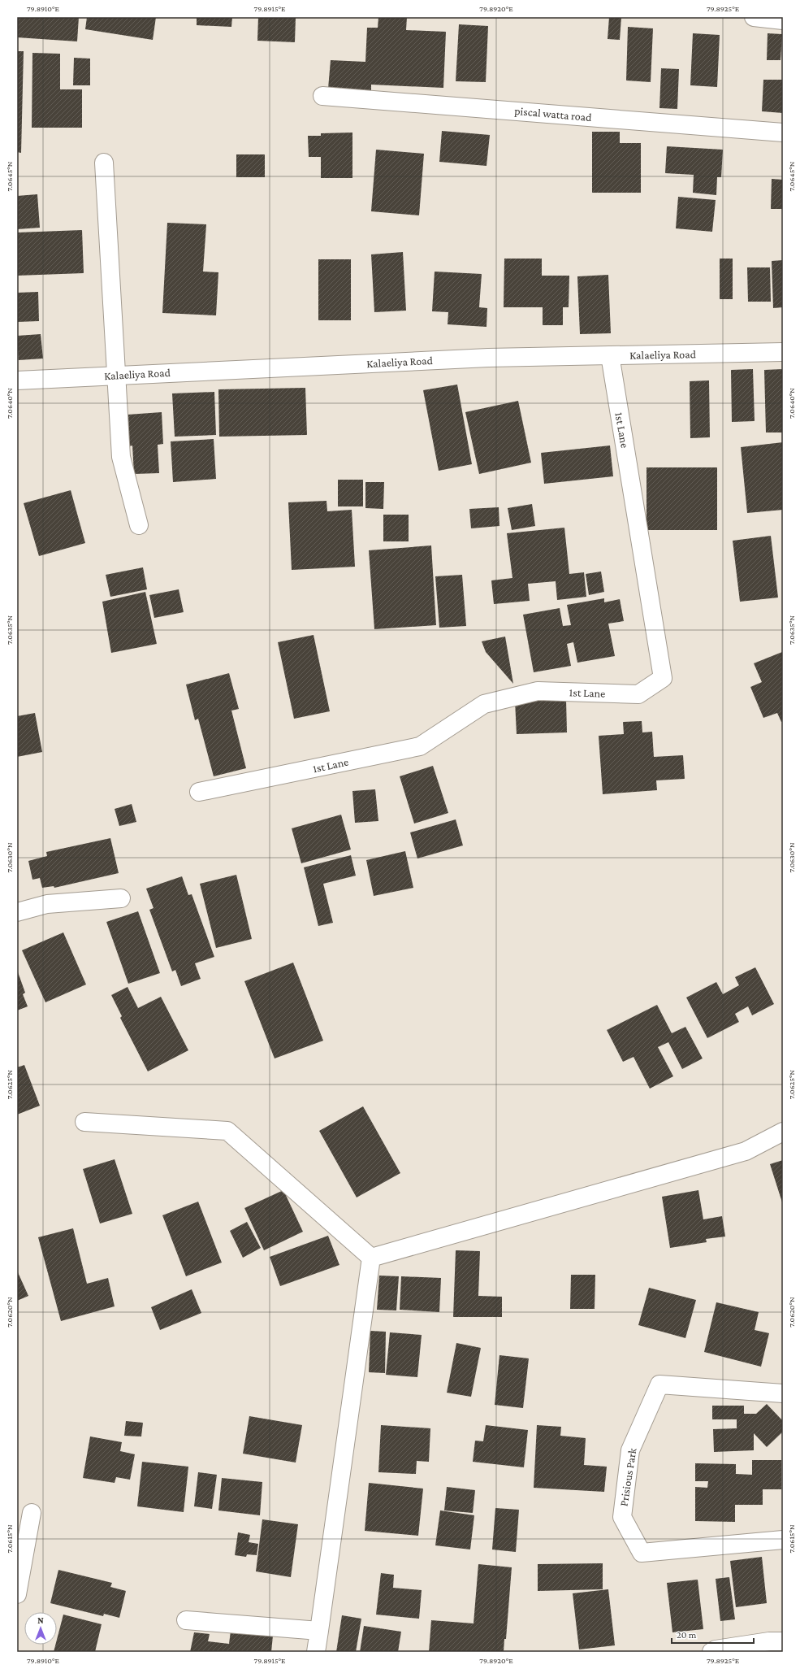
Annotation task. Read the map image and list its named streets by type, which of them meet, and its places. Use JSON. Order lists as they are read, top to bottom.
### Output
{
  "streets": {
    "street": [
      "piscal watta road",
      "Kalaeliya Road",
      "1st Lane",
      "Prisious Park"
    ]
  },
  "crossings": [
    ["Kalaeliya Road", "1st Lane"]
  ],
  "scale_bar": "20 m",
  "north": "top",
  "coordinates": [
    "79.8910°E",
    "79.8915°E",
    "79.8920°E",
    "79.8925°E",
    "7.0645°N",
    "7.0640°N",
    "7.0635°N",
    "7.0630°N",
    "7.0625°N",
    "7.0620°N",
    "7.0615°N"
  ]
}
